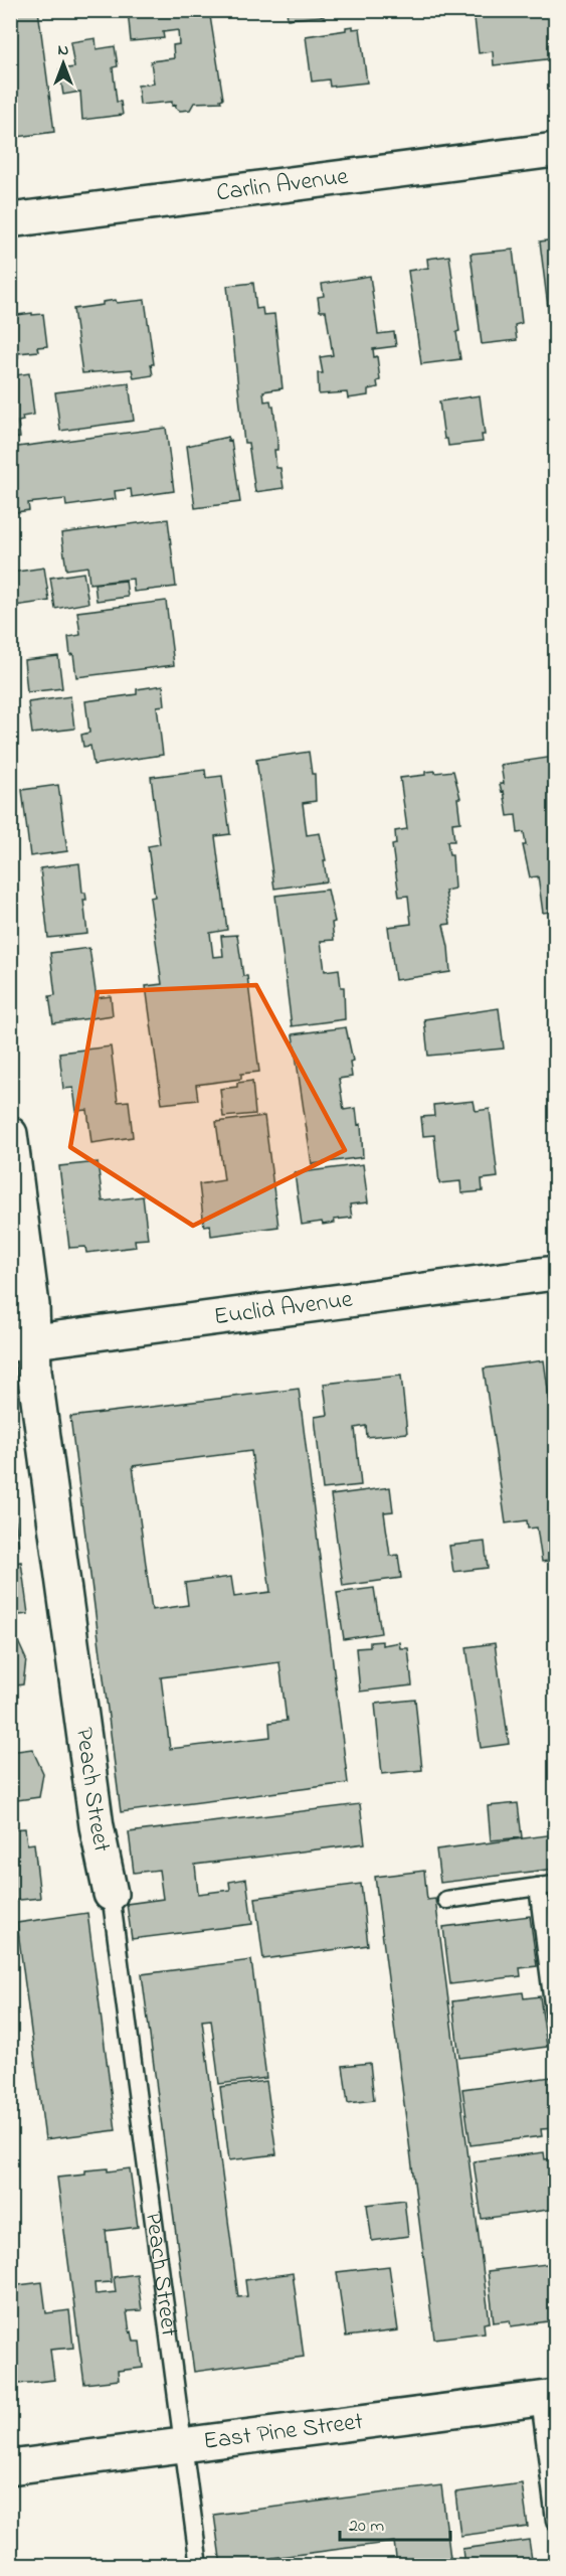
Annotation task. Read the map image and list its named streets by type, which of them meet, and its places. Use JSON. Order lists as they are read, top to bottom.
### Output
{
  "streets": {
    "street": [
      "Carlin Avenue",
      "Euclid Avenue",
      "Peach Street",
      "East Pine Street"
    ]
  },
  "crossings": [
    ["Euclid Avenue", "Peach Street"],
    ["Peach Street", "East Pine Street"]
  ],
  "scale_bar": "20 m",
  "north": "top"
}
